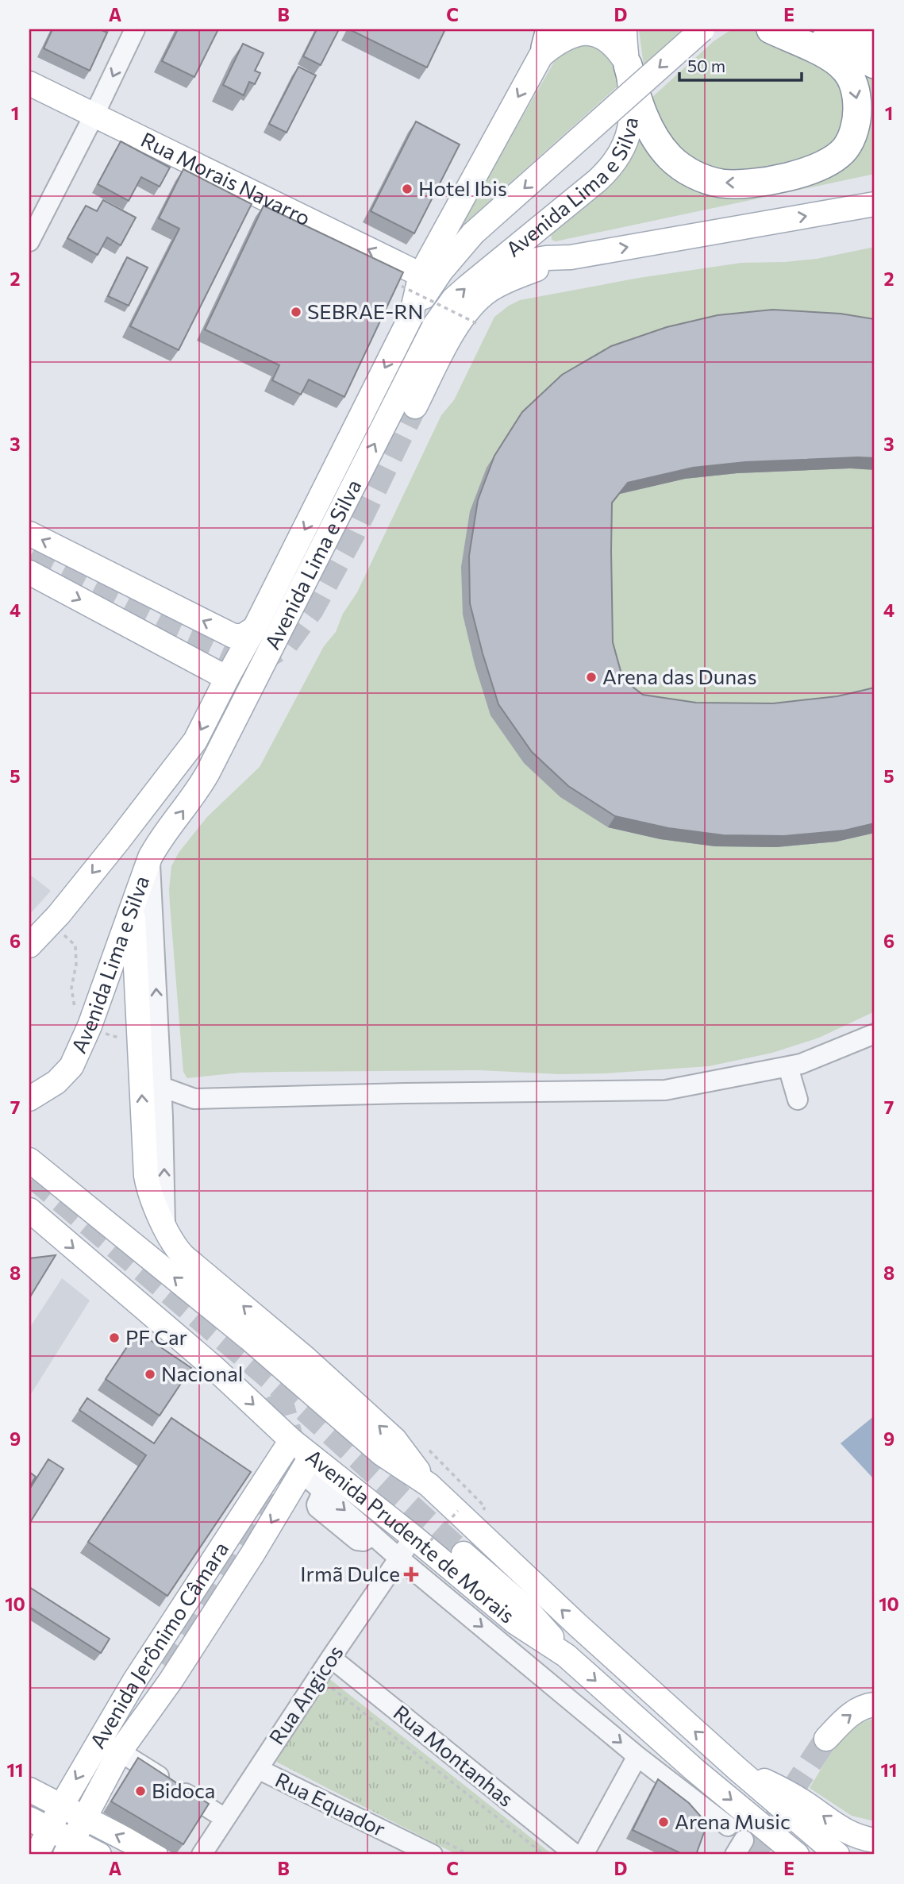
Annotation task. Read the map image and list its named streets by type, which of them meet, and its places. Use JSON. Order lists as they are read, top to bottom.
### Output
{
  "streets": {
    "main road": [
      "Rua Morais Navarro",
      "Avenida Lima e Silva",
      "Avenida Prudente de Morais",
      "Avenida Jerônimo Câmara"
    ],
    "street": ["Rua Angicos", "Rua Montanhas", "Rua Equador"]
  },
  "crossings": [
    ["Rua Morais Navarro", "Avenida Lima e Silva"],
    ["Avenida Prudente de Morais", "Avenida Jerônimo Câmara"],
    ["Avenida Prudente de Morais", "Rua Angicos"],
    ["Rua Angicos", "Rua Montanhas"],
    ["Rua Angicos", "Rua Equador"]
  ],
  "one_way": ["Rua Morais Navarro"],
  "places": {
    "other": [
      "Hotel Ibis",
      "SEBRAE-RN",
      "Arena das Dunas",
      "PF Car",
      "Nacional",
      "Bidoca",
      "Arena Music"
    ],
    "health": ["Irmã Dulce"]
  },
  "scale_bar": "50 m",
  "grid": {
    "columns": [
      "A",
      "B",
      "C",
      "D",
      "E"
    ],
    "rows": [
      "1",
      "2",
      "3",
      "4",
      "5",
      "6",
      "7",
      "8",
      "9",
      "10",
      "11"
    ]
  }
}
